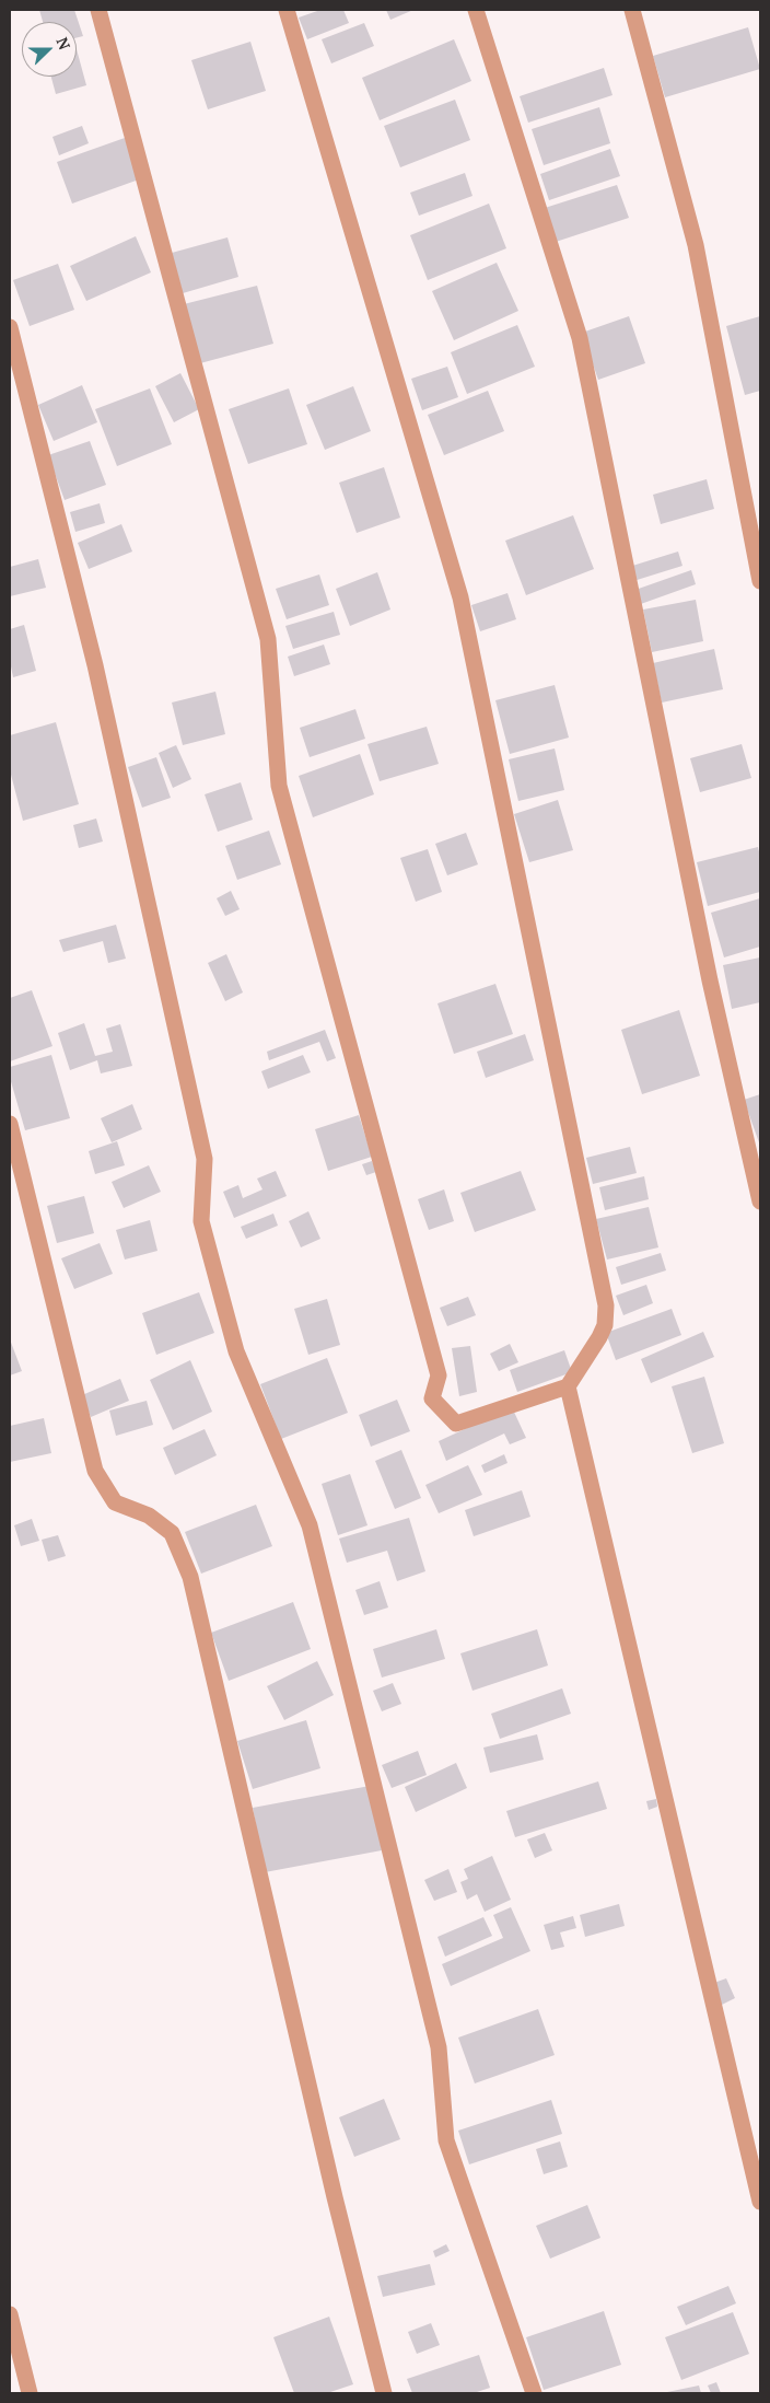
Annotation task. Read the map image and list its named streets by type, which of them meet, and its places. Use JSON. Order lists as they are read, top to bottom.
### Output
{
  "north": "right"
}
